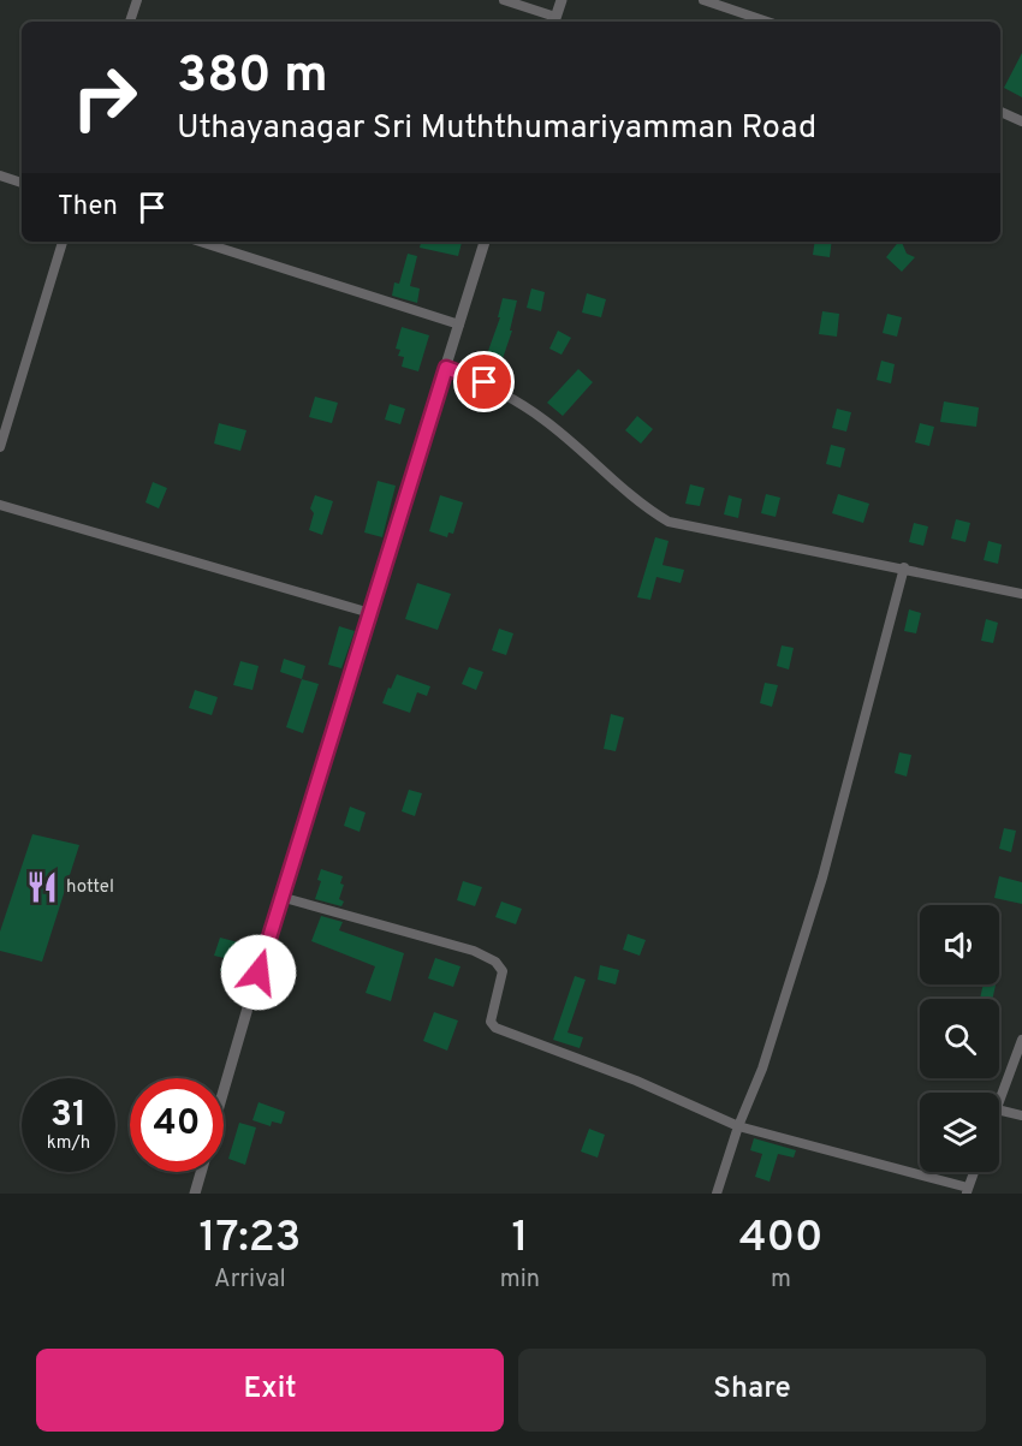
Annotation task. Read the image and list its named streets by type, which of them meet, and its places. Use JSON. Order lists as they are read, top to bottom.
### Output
{
  "places": {
    "restaurant": ["hottel"]
  },
  "page": {
    "turn": ["380 m", "Uthayanagar Sri Muththumariyamman Road"],
    "then": "Then",
    "speed": "31 km/h",
    "limit": "40",
    "eta": [
      "17:23",
      "Arrival",
      "1",
      "min",
      "400",
      "m"
    ],
    "buttons": ["Exit", "Share"]
  }
}
